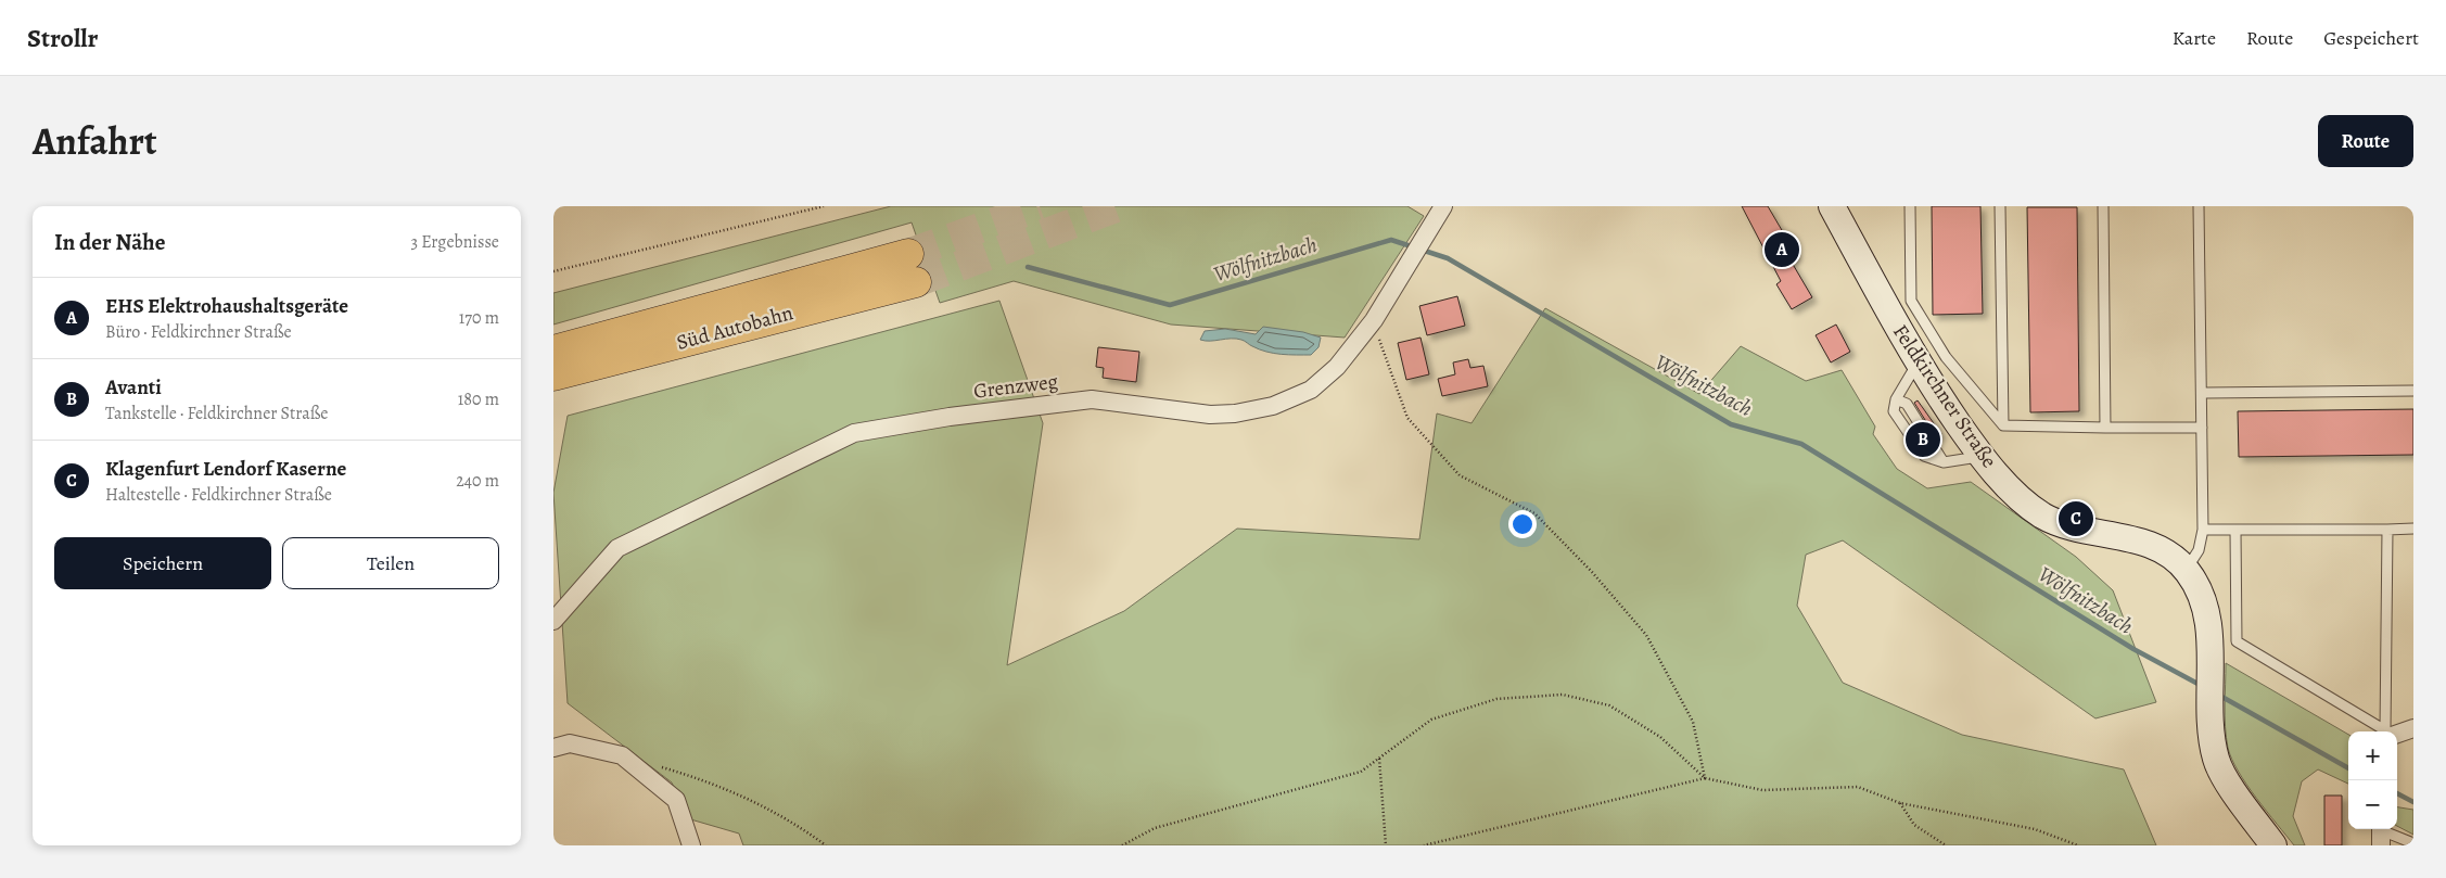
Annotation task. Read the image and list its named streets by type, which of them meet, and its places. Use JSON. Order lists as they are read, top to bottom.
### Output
{
  "streets": {
    "highway": ["Süd Autobahn"],
    "street": ["Grenzweg", "Feldkirchner Straße"]
  },
  "water": ["Wölfnitzbach"],
  "page": {
    "header": "Strollr",
    "nav": ["Karte", "Route", "Gespeichert"],
    "title": "Anfahrt",
    "buttons": [
      "Route",
      ["Speichern", "Teilen"]
    ],
    "heading": ["In der Nähe", "3 Ergebnisse"],
    "pins": ["A", "B", "C"],
    "list": [
      {
        "mark": "A",
        "name": "EHS Elektrohaushaltsgeräte",
        "note": "Büro · Feldkirchner Straße",
        "value": "170 m"
      },
      {
        "mark": "B",
        "name": "Avanti",
        "note": "Tankstelle · Feldkirchner Straße",
        "value": "180 m"
      },
      {
        "mark": "C",
        "name": "Klagenfurt Lendorf Kaserne",
        "note": "Haltestelle · Feldkirchner Straße",
        "value": "240 m"
      }
    ],
    "map_buttons": ["+", "−"]
  }
}
